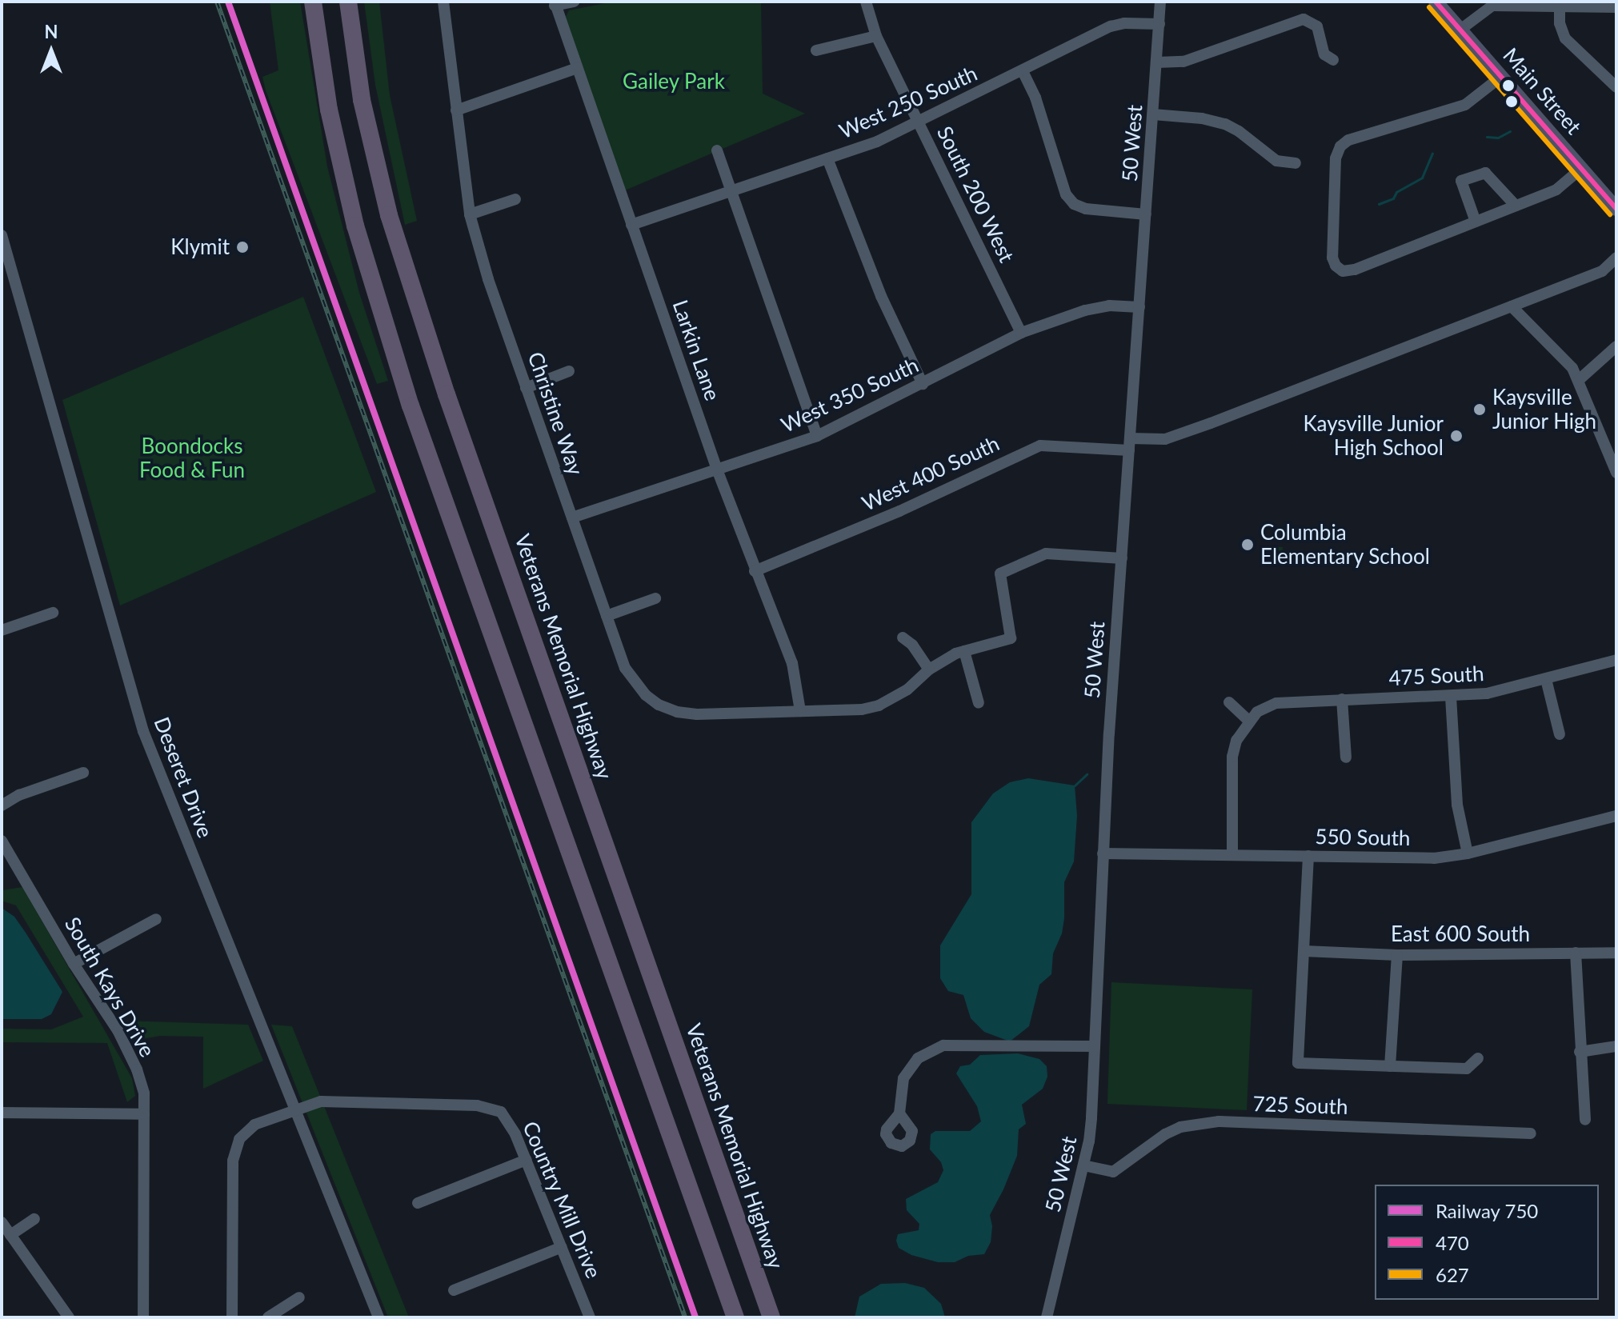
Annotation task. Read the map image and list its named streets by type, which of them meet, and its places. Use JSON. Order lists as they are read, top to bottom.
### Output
{
  "streets": {
    "highway": ["Veterans Memorial Highway"],
    "main road": ["Main Street"],
    "street": [
      "West 250 South",
      "50 West",
      "South 200 West",
      "Larkin Lane",
      "West 350 South",
      "Christine Way",
      "West 400 South",
      "475 South",
      "Deseret Drive",
      "550 South",
      "East 600 South",
      "South Kays Drive",
      "725 South",
      "Country Mill Drive"
    ]
  },
  "crossings": [
    ["West 250 South", "50 West"],
    ["West 250 South", "South 200 West"],
    ["West 250 South", "Larkin Lane"],
    ["50 West", "West 350 South"],
    ["50 West", "Christine Way"],
    ["50 West", "West 400 South"],
    ["50 West", "550 South"],
    ["50 West", "725 South"],
    ["South 200 West", "West 350 South"],
    ["Larkin Lane", "West 350 South"],
    ["Larkin Lane", "Christine Way"],
    ["Larkin Lane", "West 400 South"],
    ["West 350 South", "Christine Way"],
    ["Deseret Drive", "Country Mill Drive"]
  ],
  "parks": ["Gailey Park", "Boondocks Food & Fun"],
  "places": [
    "Klymit",
    "Kaysville Junior High",
    "Kaysville Junior High School",
    "Columbia Elementary School"
  ],
  "lines": ["rail line 750", "transit line 470", "transit line 627"],
  "legend": ["Railway 750", "470", "627"],
  "north": "top"
}
